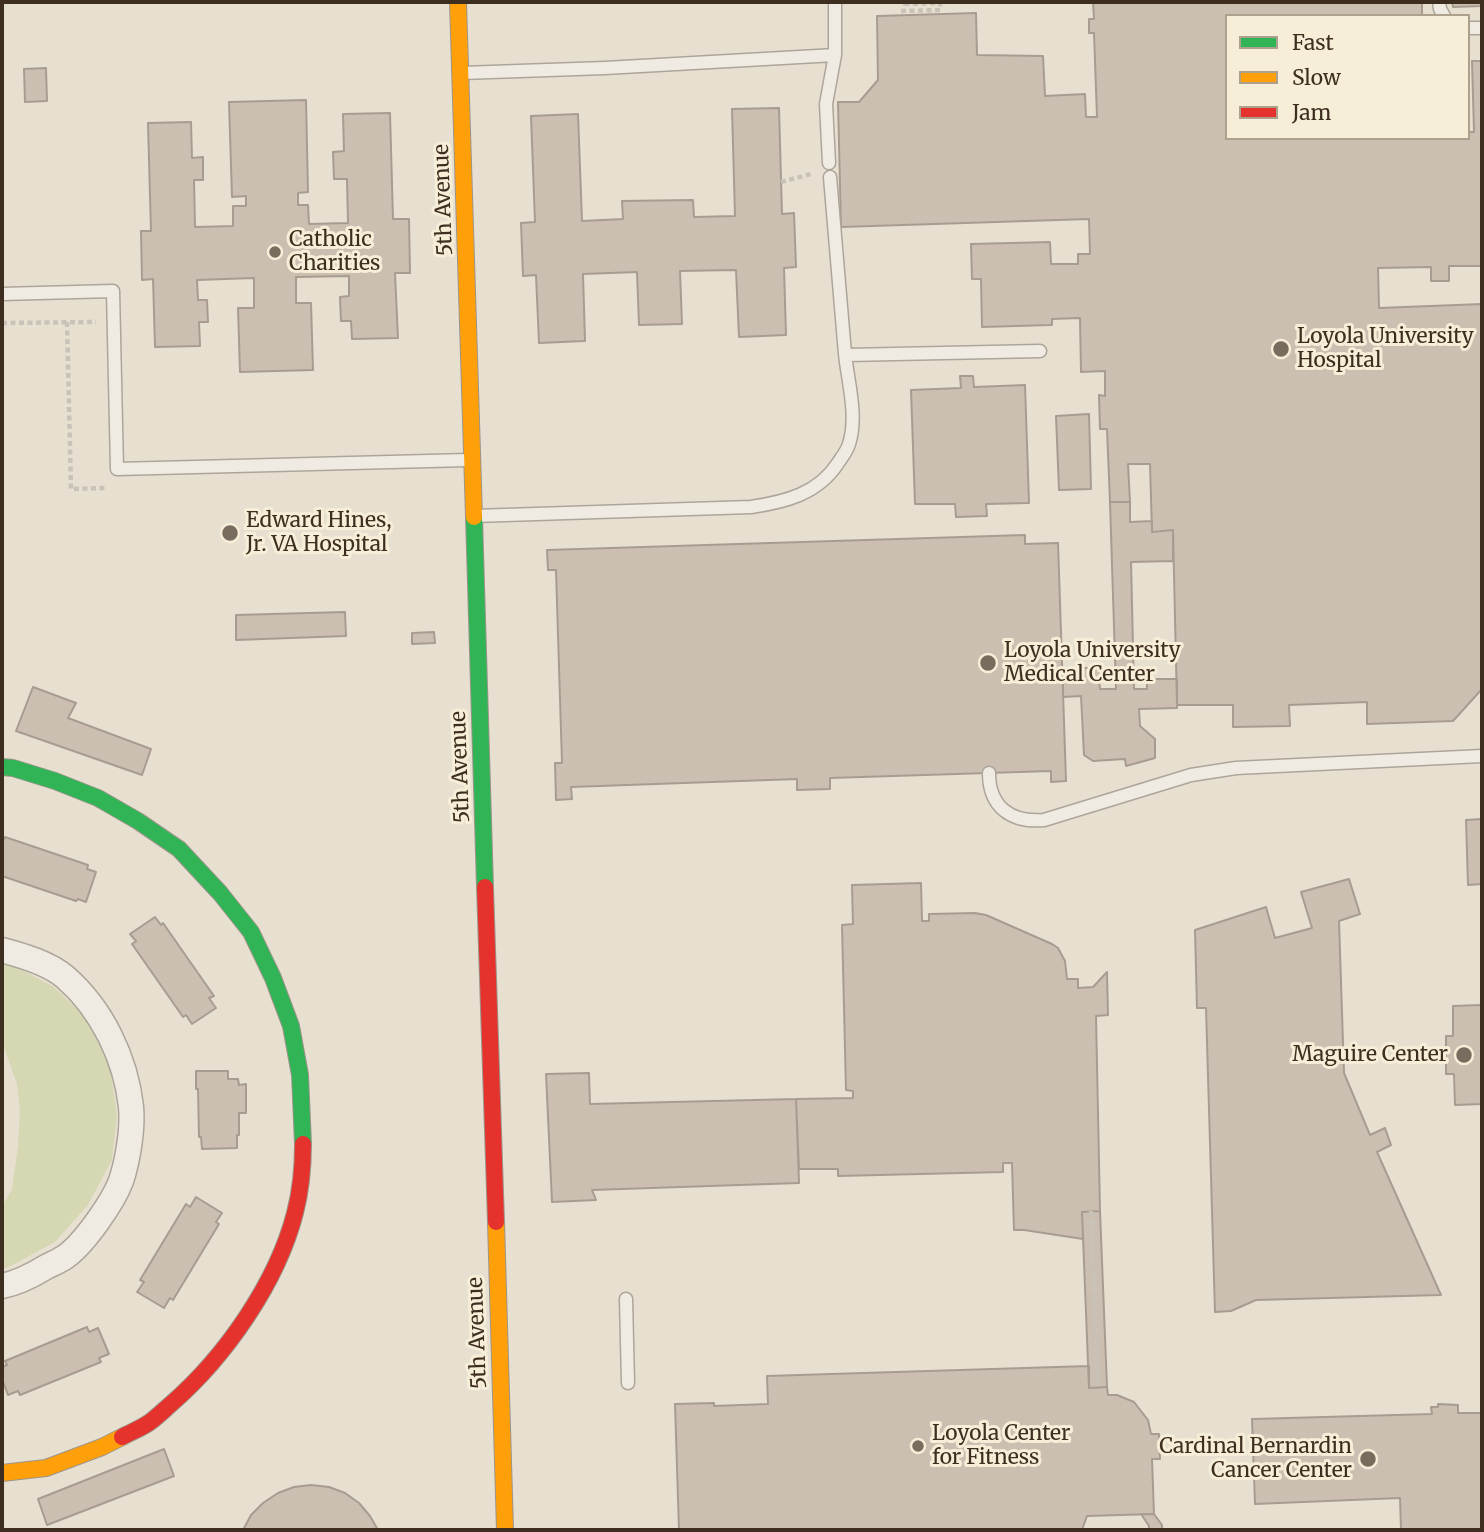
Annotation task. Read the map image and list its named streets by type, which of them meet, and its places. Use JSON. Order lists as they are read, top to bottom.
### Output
{
  "streets": {
    "street": ["5th Avenue"]
  },
  "places": [
    "Catholic Charities",
    "Loyola University Hospital",
    "Edward Hines, Jr. VA Hospital",
    "Loyola University Medical Center",
    "Maguire Center",
    "Loyola Center for Fitness",
    "Cardinal Bernardin Cancer Center"
  ],
  "legend": ["Fast", "Slow", "Jam"]
}
